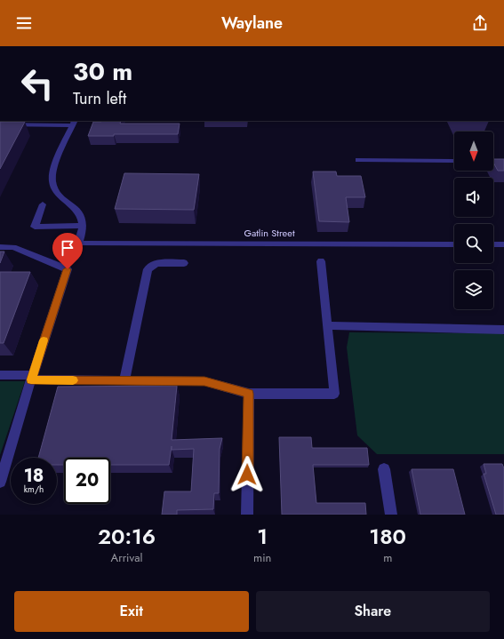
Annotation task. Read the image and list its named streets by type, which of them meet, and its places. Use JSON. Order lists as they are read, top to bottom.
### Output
{
  "streets": {
    "street": ["Gatlin Street"]
  },
  "north": "bottom",
  "page": {
    "header": "Waylane",
    "turn": ["30 m", "Turn left"],
    "speed": "18 km/h",
    "limit": "20",
    "eta": [
      "20:16",
      "Arrival",
      "1",
      "min",
      "180",
      "m"
    ],
    "buttons": ["Exit", "Share"]
  }
}
